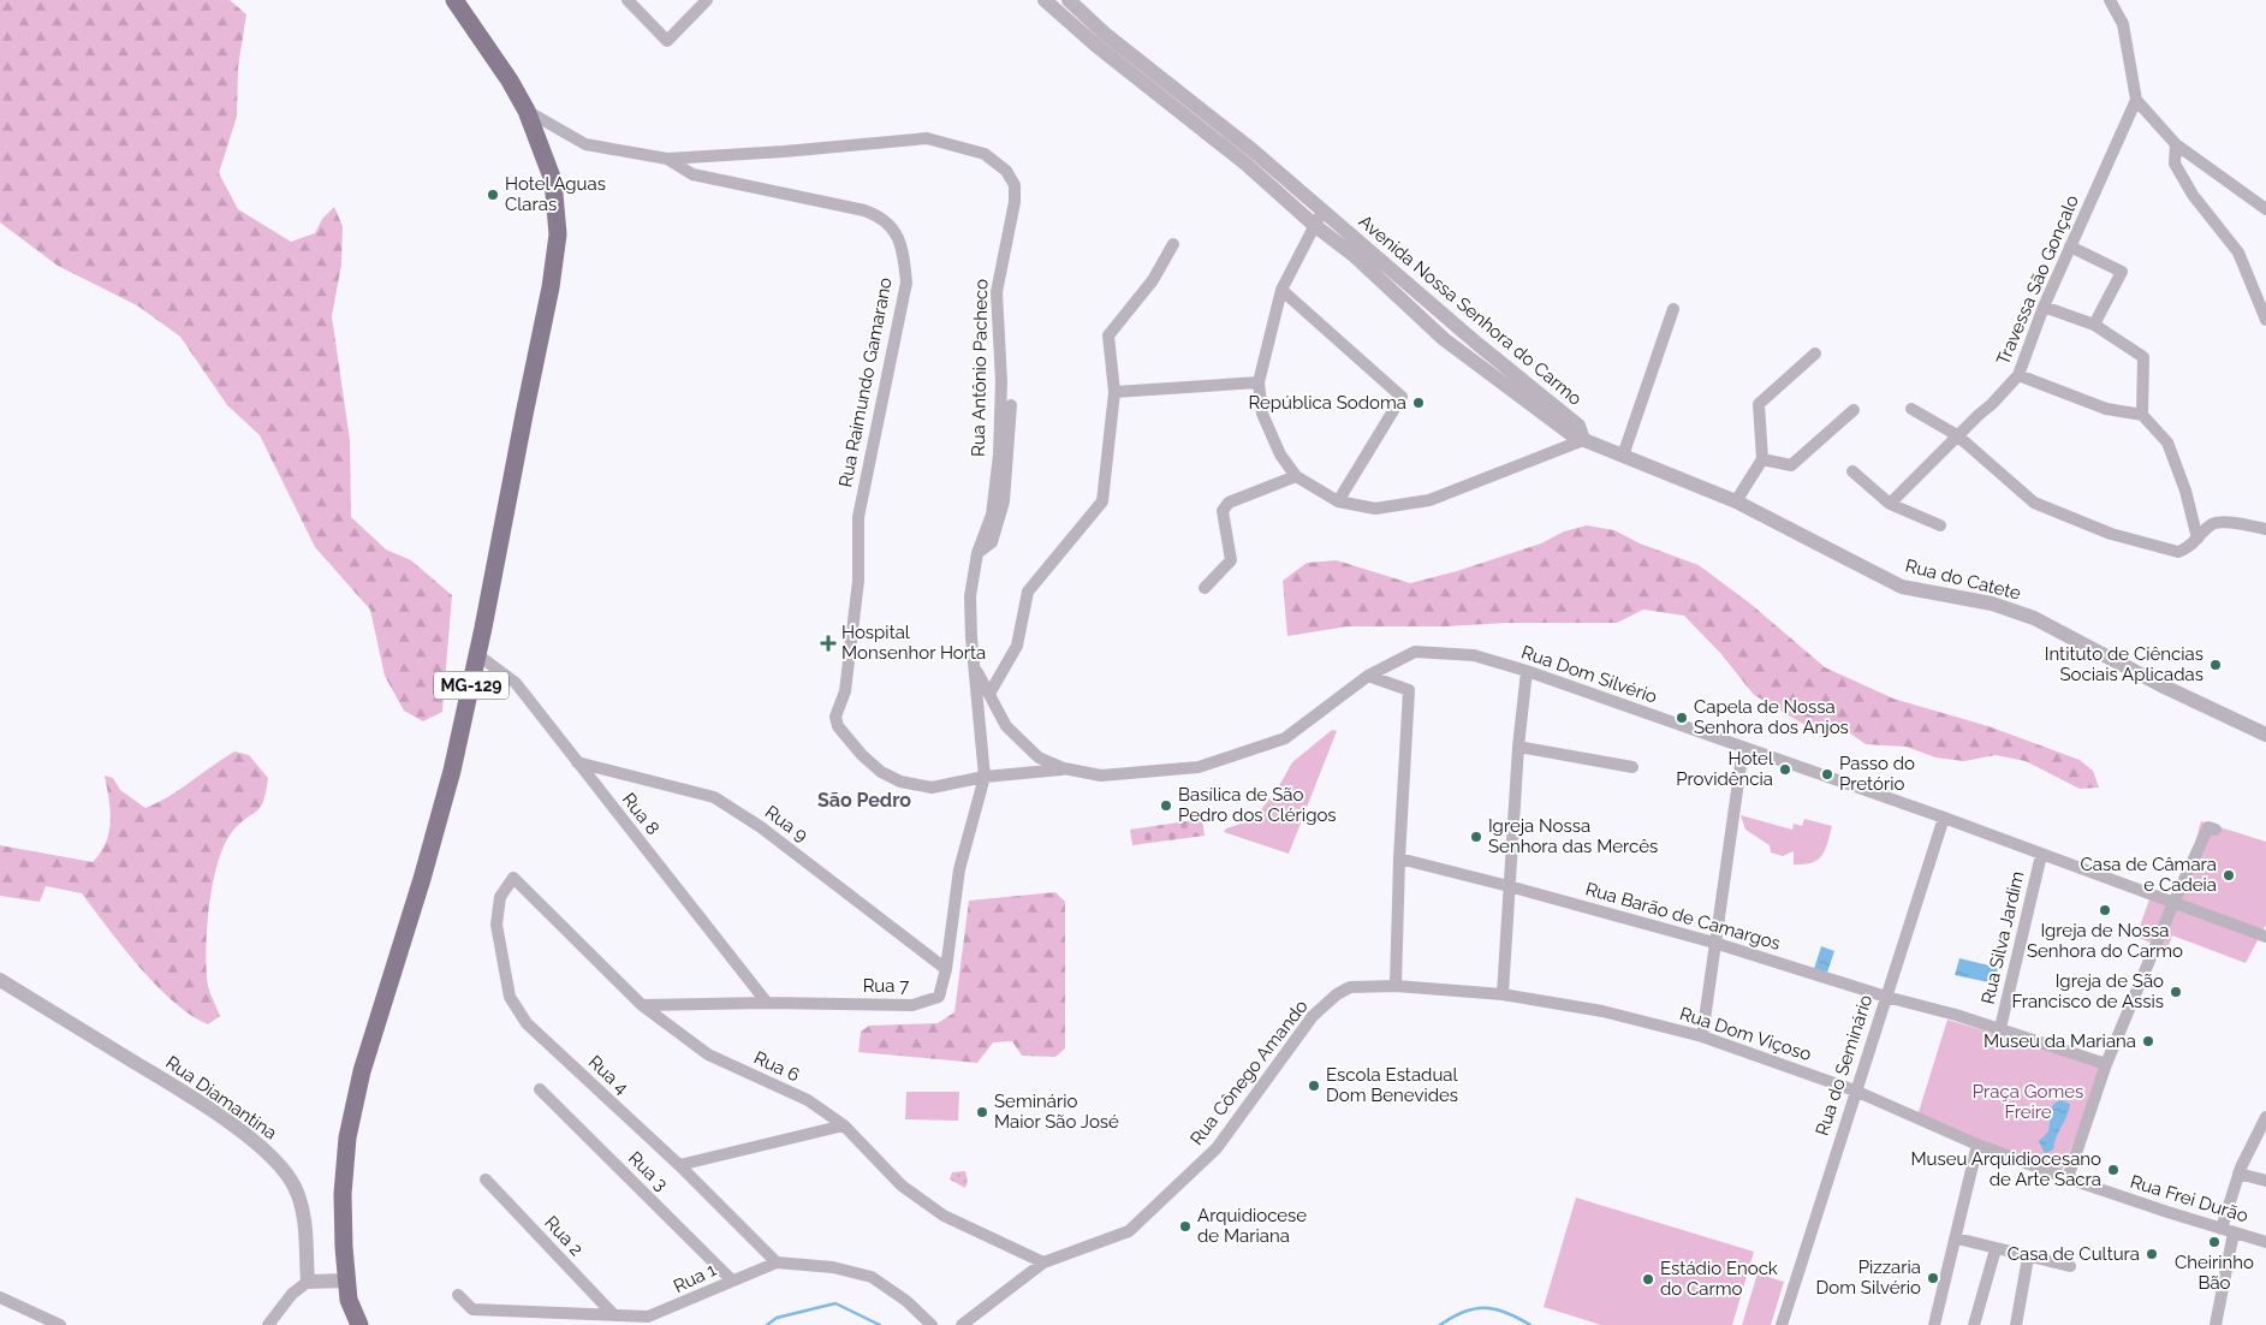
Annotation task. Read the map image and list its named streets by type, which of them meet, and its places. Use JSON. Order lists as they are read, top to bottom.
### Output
{
  "streets": {
    "main road": ["MG-129"],
    "street": [
      "Travessa São Gonçalo",
      "Avenida Nossa Senhora do Carmo",
      "Rua Antônio Pacheco",
      "Rua Raimundo Gamarano",
      "Rua do Catete",
      "Rua Dom Silvério",
      "Rua 8",
      "Rua 9",
      "Rua Barão de Camargos",
      "Rua Silva Jardim",
      "Rua 7",
      "Rua Dom Viçoso",
      "Rua do Seminário",
      "Rua 6",
      "Rua Cônego Amando",
      "Rua 4",
      "Rua Diamantina",
      "Rua 3",
      "Rua Frei Durão",
      "Rua 2",
      "Rua 1"
    ]
  },
  "crossings": [
    ["Avenida Nossa Senhora do Carmo", "Rua do Catete"],
    ["Rua Antônio Pacheco", "Rua Raimundo Gamarano"],
    ["Rua Antônio Pacheco", "Rua Dom Silvério"],
    ["Rua Antônio Pacheco", "Rua 7"],
    ["Rua Raimundo Gamarano", "MG-129"],
    ["Rua Raimundo Gamarano", "Rua 7"],
    ["Rua Dom Silvério", "Rua Silva Jardim"],
    ["Rua Dom Silvério", "Rua do Seminário"],
    ["MG-129", "Rua 8"],
    ["Rua 8", "Rua 9"],
    ["Rua 8", "Rua 7"],
    ["Rua 9", "Rua 7"],
    ["Rua Barão de Camargos", "Rua Silva Jardim"],
    ["Rua Barão de Camargos", "Rua do Seminário"],
    ["Rua 7", "Rua 6"],
    ["Rua Dom Viçoso", "Rua do Seminário"],
    ["Rua Dom Viçoso", "Rua Cônego Amando"],
    ["Rua Dom Viçoso", "Rua Frei Durão"],
    ["Rua 6", "Rua Cônego Amando"],
    ["Rua 6", "Rua 4"],
    ["Rua 4", "Rua 1"],
    ["Rua 3", "Rua 1"],
    ["Rua 2", "Rua 1"]
  ],
  "districts": ["São Pedro"],
  "parks": ["Praça Gomes Freire"],
  "places": {
    "other": [
      "Hotel Aguas Claras",
      "República Sodoma",
      "Intituto de Ciências Sociais Aplicadas",
      "Capela de Nossa Senhora dos Anjos",
      "Hotel Providência",
      "Passo do Pretório",
      "Basílica de São Pedro dos Clérigos",
      "Igreja Nossa Senhora das Mercês",
      "Casa de Câmara e Cadeia",
      "Igreja de Nossa Senhora do Carmo",
      "Igreja de São Francisco de Assis",
      "Museu da Mariana",
      "Escola Estadual Dom Benevides",
      "Seminário Maior São José",
      "Museu Arquidiocesano de Arte Sacra",
      "Arquidiocese de Mariana",
      "Cheirinho Bão",
      "Casa de Cultura",
      "Pizzaria Dom Silvério",
      "Estádio Enock do Carmo"
    ],
    "health": ["Hospital Monsenhor Horta"]
  }
}
